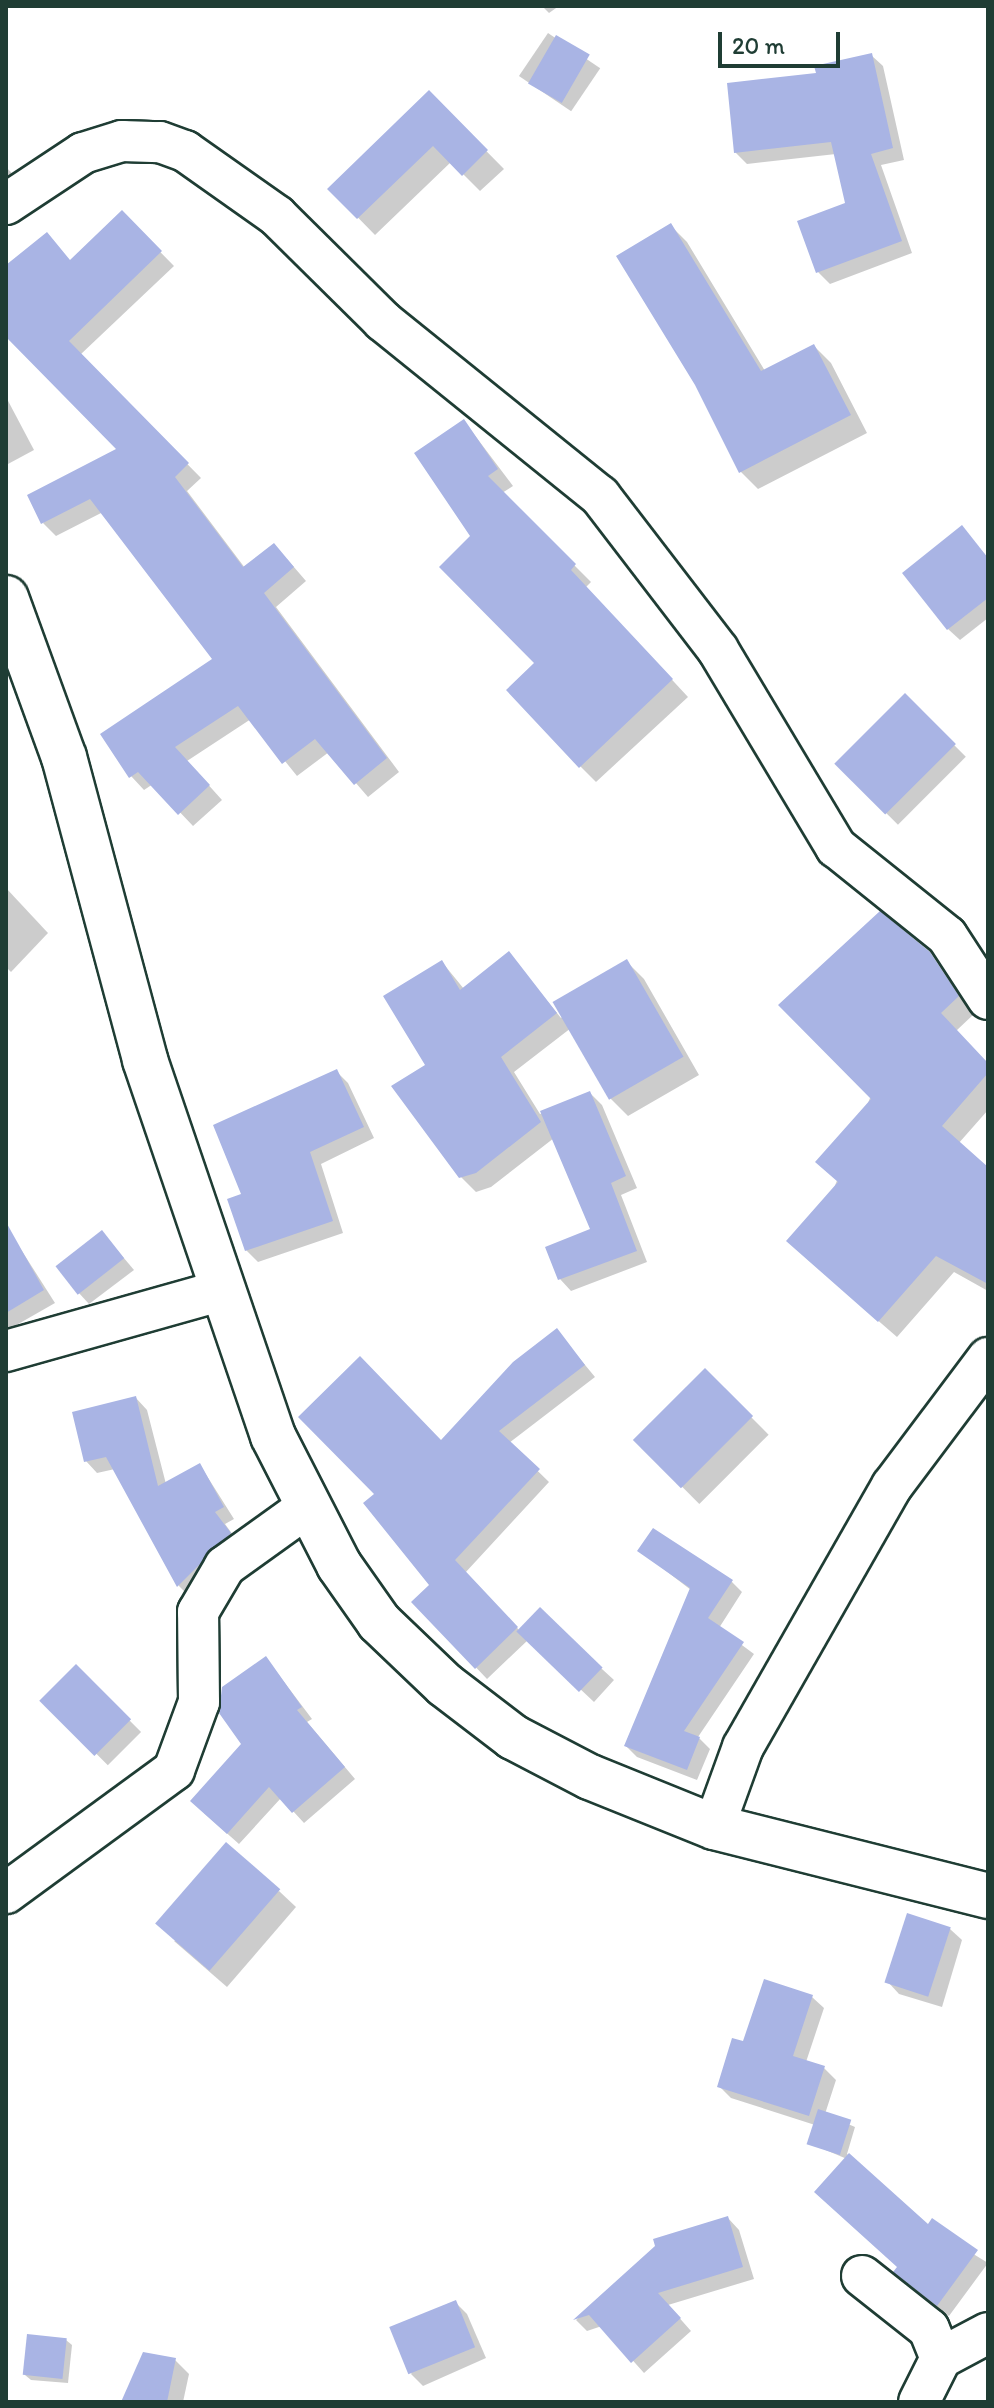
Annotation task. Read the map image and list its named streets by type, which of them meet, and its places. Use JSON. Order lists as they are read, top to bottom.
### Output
{
  "scale_bar": "20 m"
}
